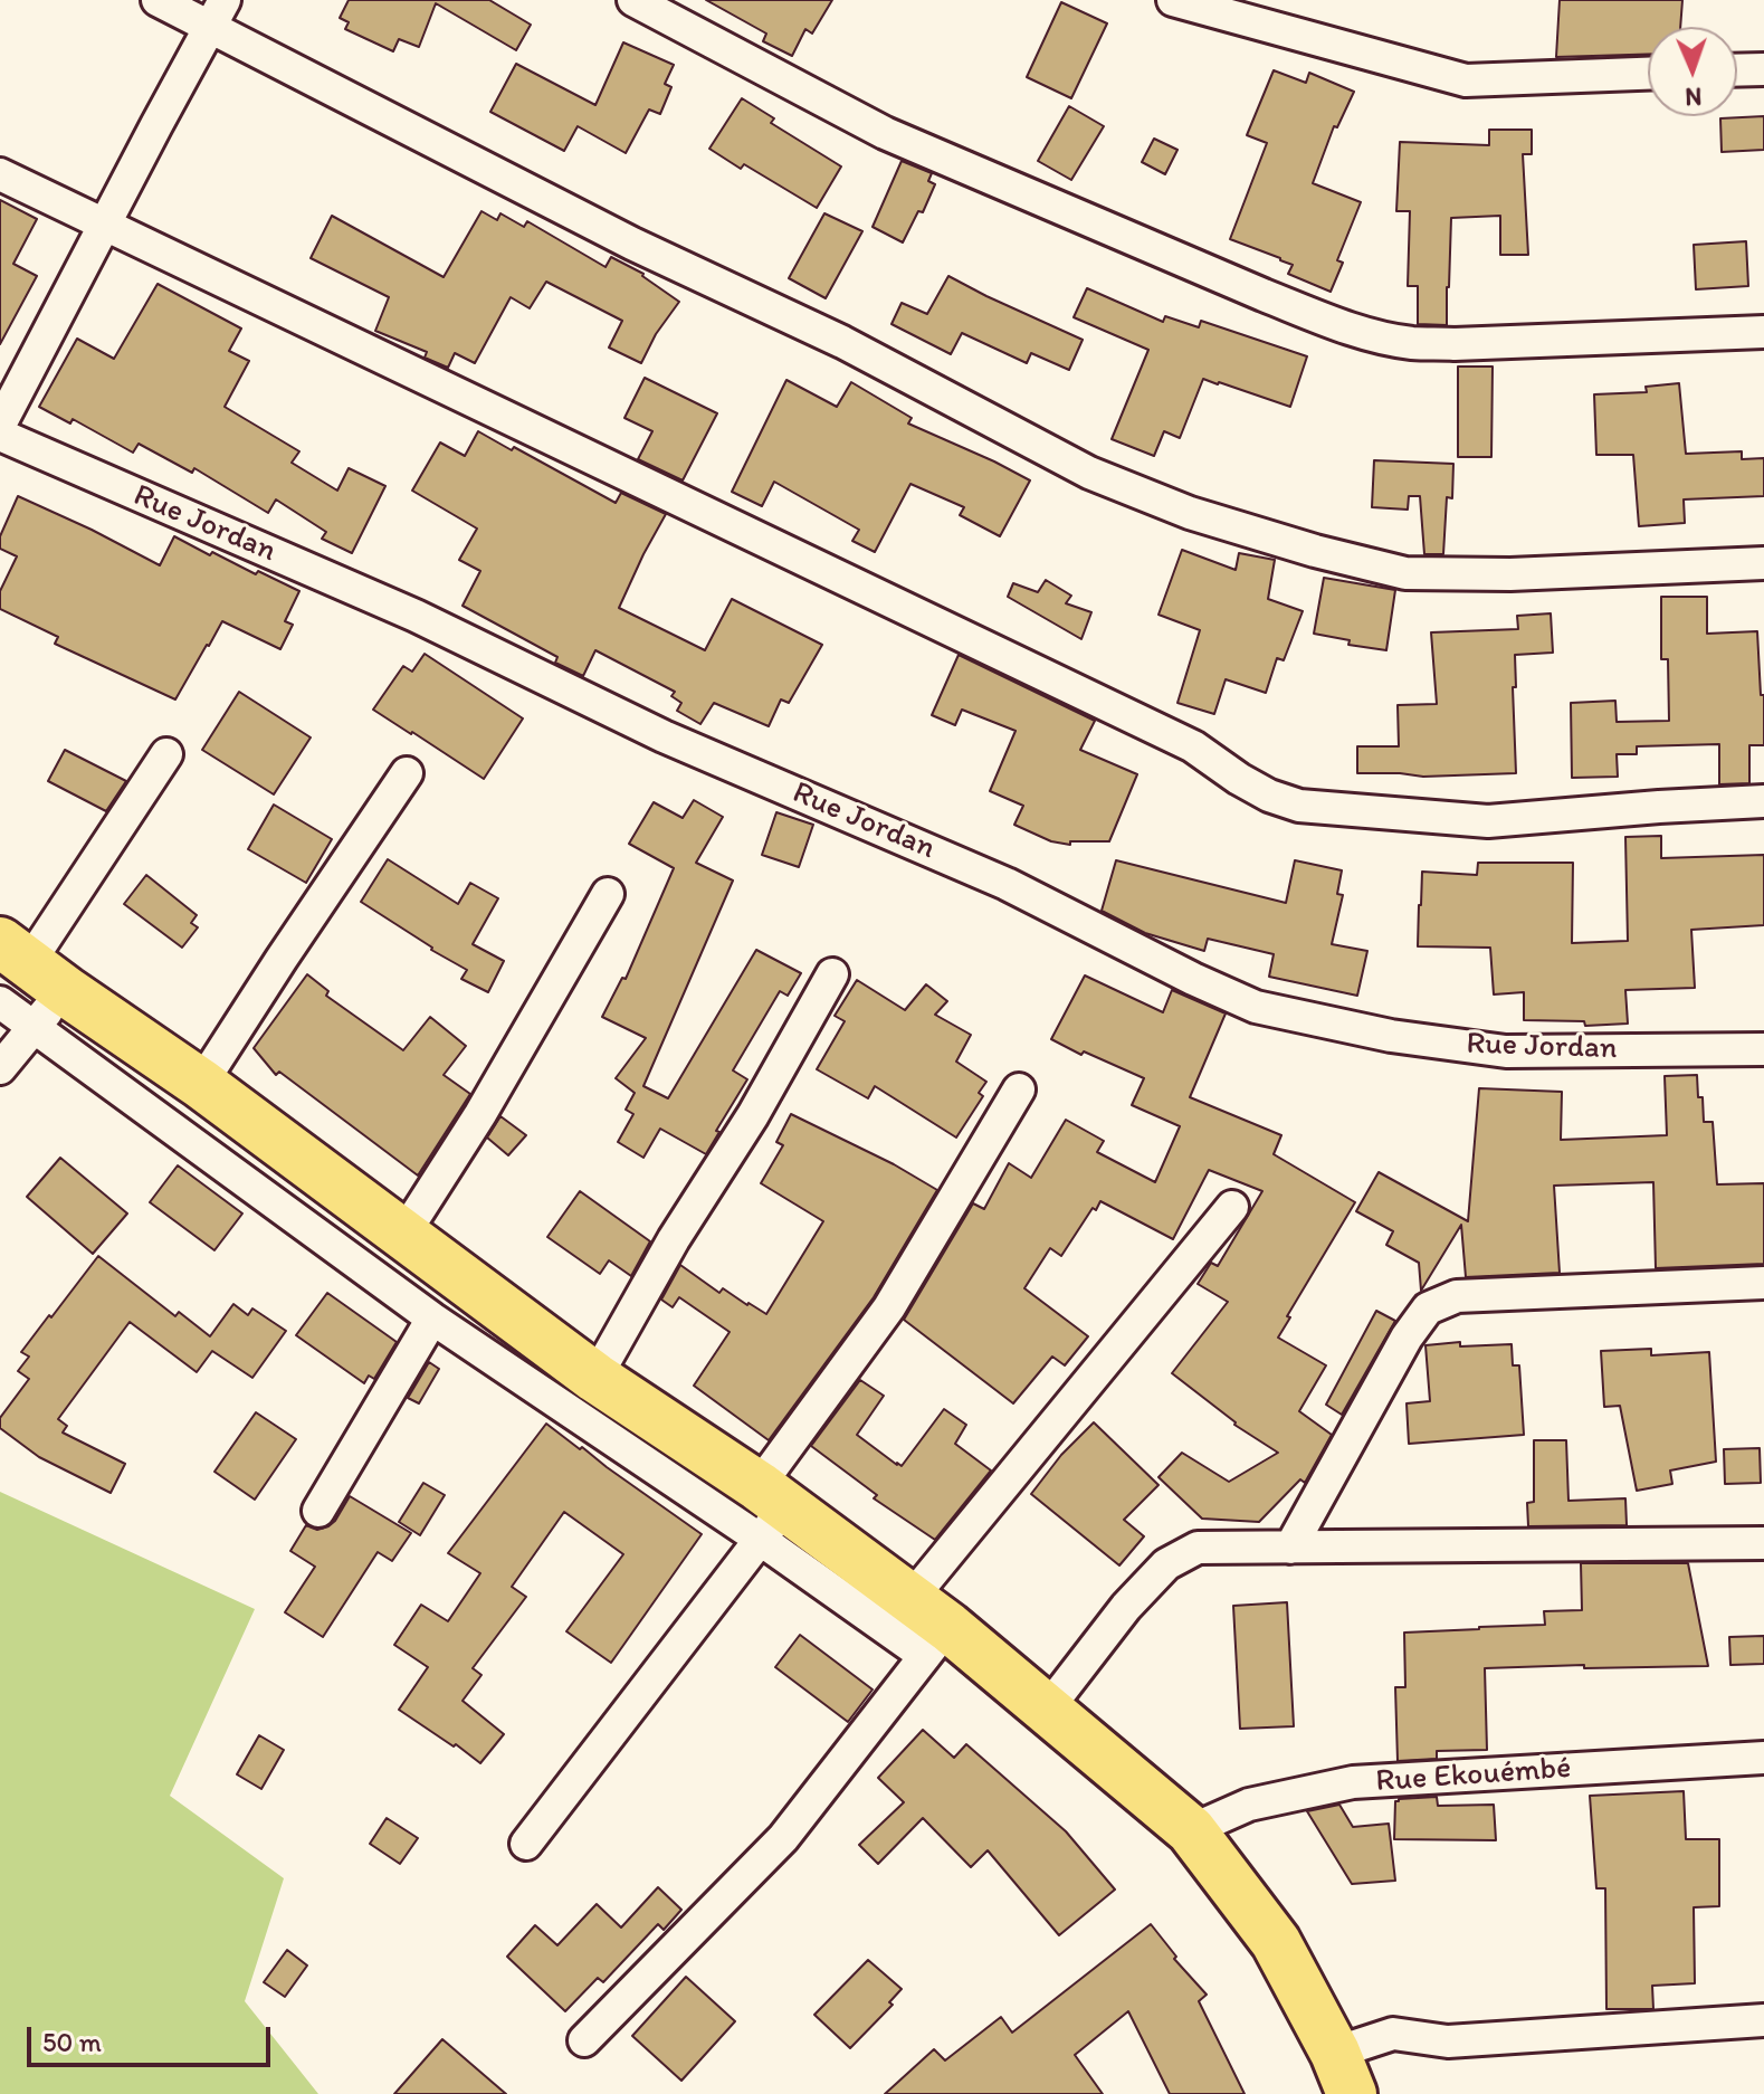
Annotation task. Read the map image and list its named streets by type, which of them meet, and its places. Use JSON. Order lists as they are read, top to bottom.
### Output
{
  "streets": {
    "street": ["Rue Jordan", "Rue Ekouémbé"]
  },
  "scale_bar": "50 m",
  "north": "bottom"
}
